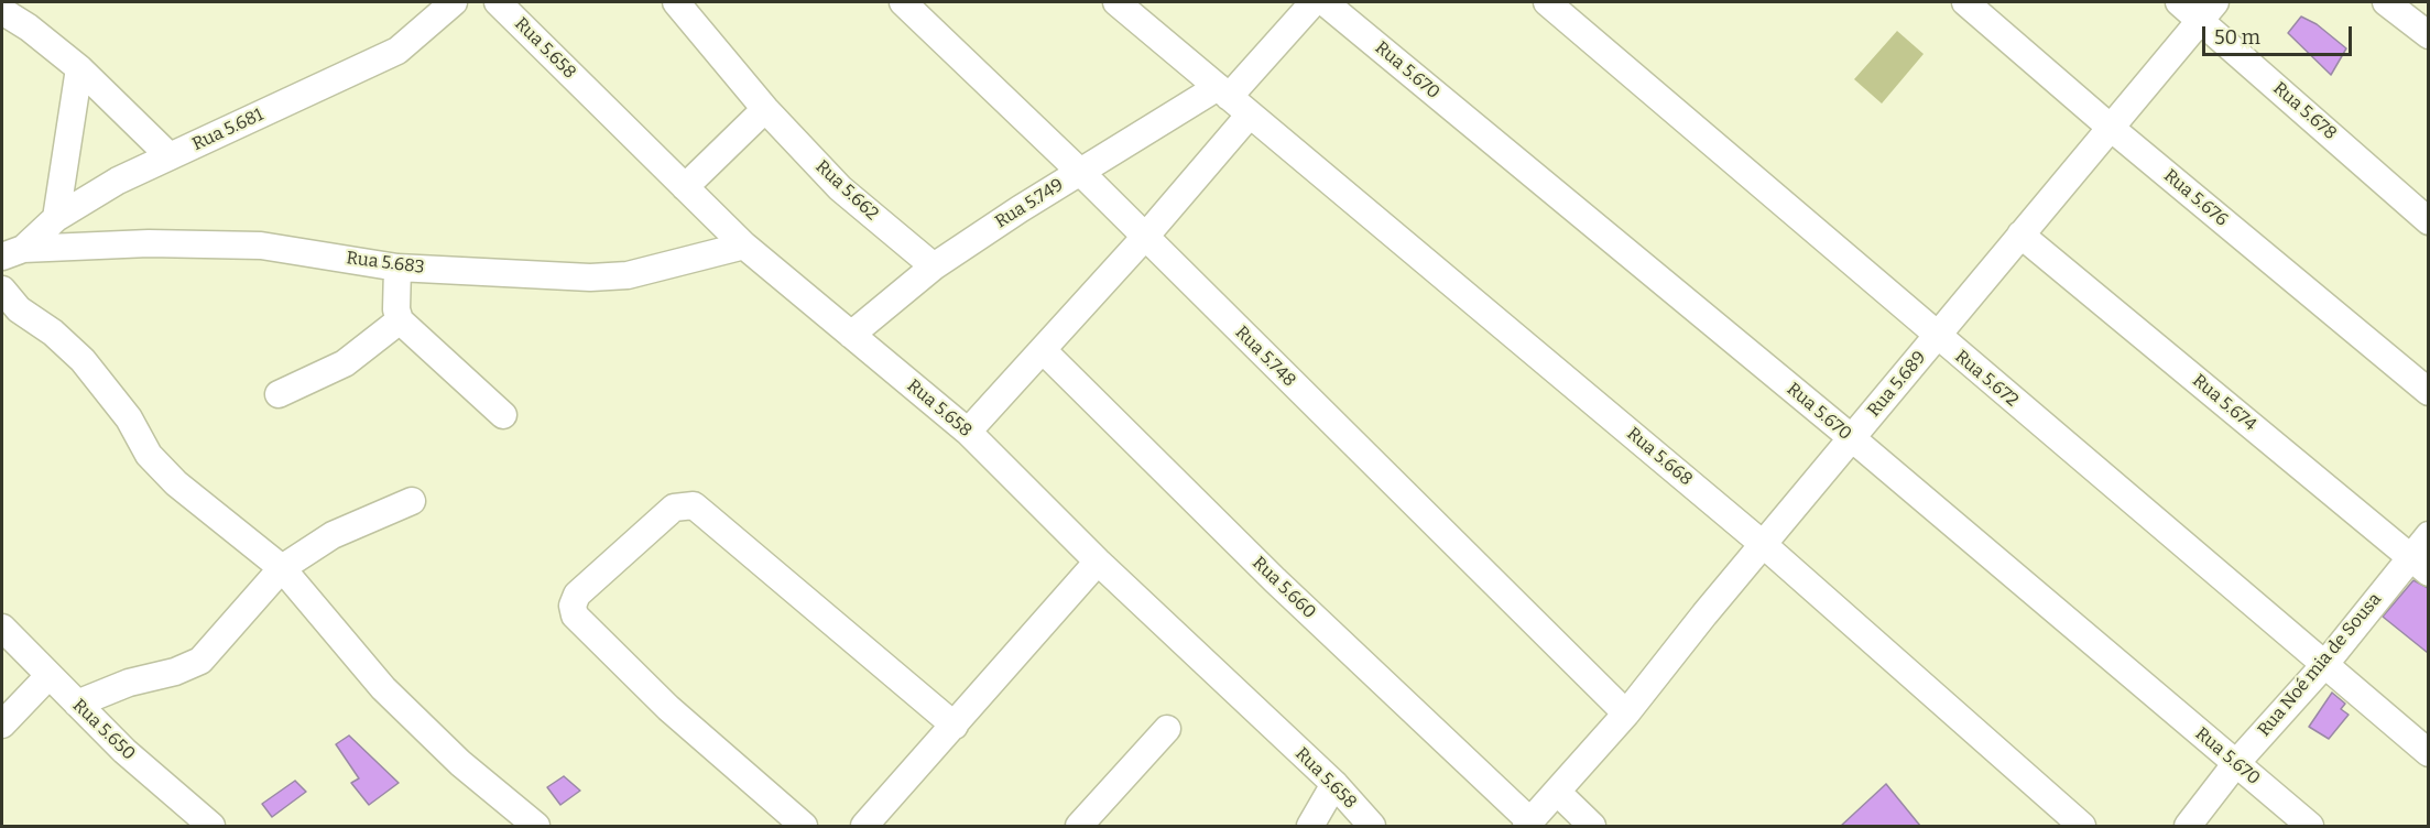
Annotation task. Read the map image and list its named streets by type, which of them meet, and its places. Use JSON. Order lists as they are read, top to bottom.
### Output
{
  "streets": {
    "street": [
      "Rua 5.658",
      "Rua 5.670",
      "Rua 5.678",
      "Rua 5.681",
      "Rua 5.662",
      "Rua 5.676",
      "Rua 5.749",
      "Rua 5.683",
      "Rua 5.748",
      "Rua 5.672",
      "Rua 5.689",
      "Rua 5.674",
      "Rua 5.668",
      "Rua 5.660",
      "Rua Noé mia de Sousa",
      "Rua 5.650"
    ]
  },
  "crossings": [
    ["Rua 5.658", "Rua 5.749"],
    ["Rua 5.658", "Rua 5.683"],
    ["Rua 5.670", "Rua 5.689"],
    ["Rua 5.670", "Rua Noé mia de Sousa"],
    ["Rua 5.678", "Rua 5.689"],
    ["Rua 5.681", "Rua 5.683"],
    ["Rua 5.662", "Rua 5.749"],
    ["Rua 5.676", "Rua 5.689"],
    ["Rua 5.749", "Rua 5.748"],
    ["Rua 5.749", "Rua 5.668"],
    ["Rua 5.748", "Rua 5.689"],
    ["Rua 5.672", "Rua 5.689"],
    ["Rua 5.672", "Rua Noé mia de Sousa"],
    ["Rua 5.689", "Rua 5.674"],
    ["Rua 5.689", "Rua 5.668"],
    ["Rua 5.689", "Rua 5.660"],
    ["Rua 5.674", "Rua Noé mia de Sousa"]
  ],
  "scale_bar": "50 m"
}
